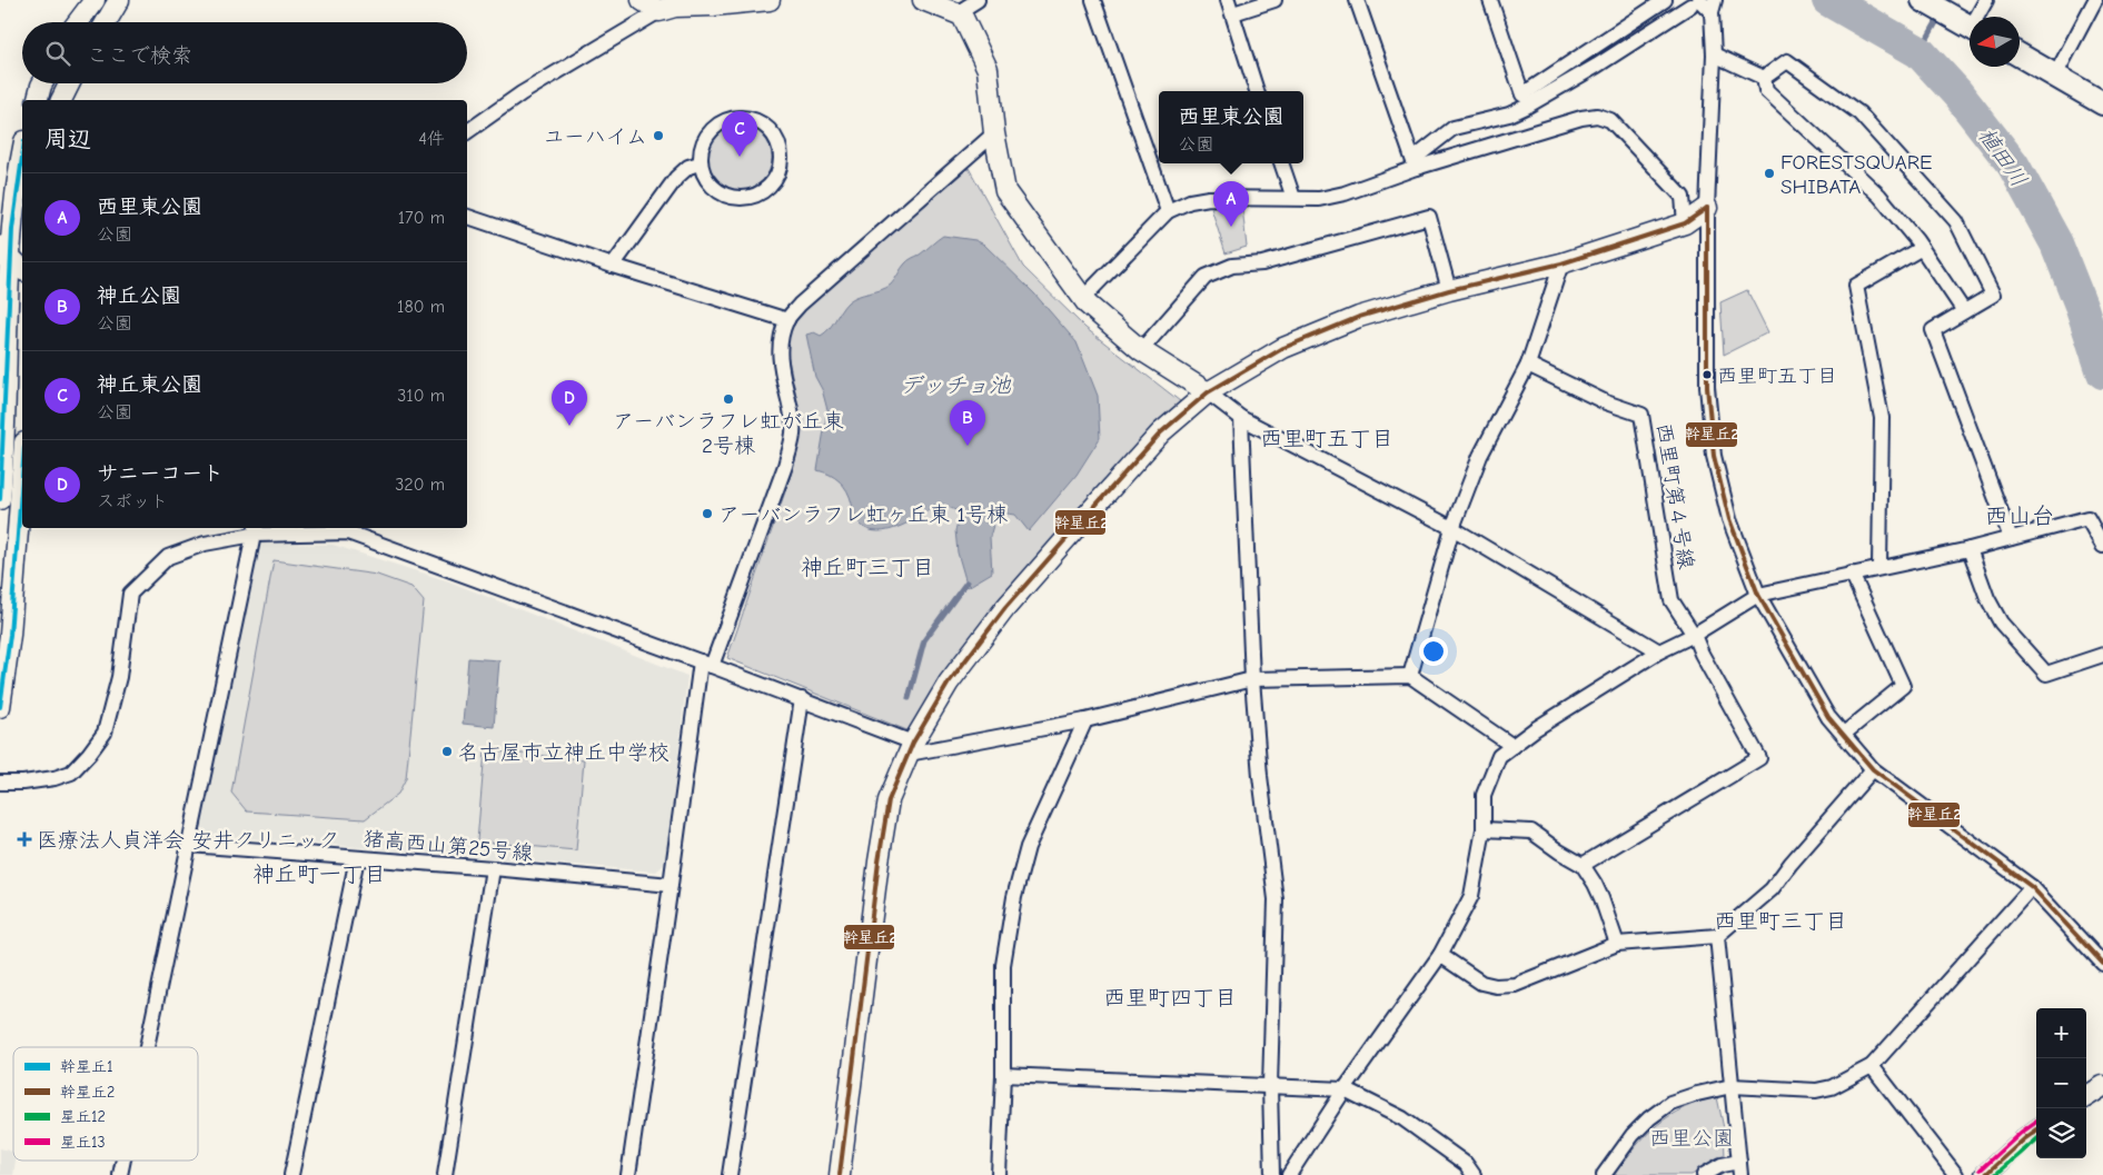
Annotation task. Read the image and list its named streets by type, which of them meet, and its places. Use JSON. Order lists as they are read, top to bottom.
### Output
{
  "streets": {
    "street": ["西里町第４号線", "猪高西山第25号線"]
  },
  "districts": [
    "西里町五丁目",
    "西山台",
    "神丘町三丁目",
    "神丘町一丁目",
    "西里町三丁目",
    "西里町四丁目"
  ],
  "water": ["植田川", "デッチョ池"],
  "parks": ["西里公園"],
  "places": {
    "other": [
      "ユーハイム",
      "FORESTSQUARE SHIBATA",
      "西里町五丁目",
      "アーバンラフレ虹が丘東 2号棟",
      "アーバンラフレ虹ヶ丘東 1号棟",
      "名古屋市立神丘中学校"
    ],
    "health": ["医療法人貞洋会 安井クリニック"]
  },
  "lines": [
    "transit line 幹星丘1",
    "transit line 幹星丘2",
    "transit line 星丘13",
    "transit line 星丘12"
  ],
  "legend": [
    "幹星丘1",
    "幹星丘2",
    "星丘12",
    "星丘13"
  ],
  "north": "left",
  "page": {
    "search": "ここで検索",
    "popup": ["西里東公園", "公園"],
    "heading": ["周辺", "4件"],
    "pins": [
      "C",
      "A",
      "D",
      "B"
    ],
    "list": [
      {
        "mark": "A",
        "name": "西里東公園",
        "note": "公園",
        "value": "170 m"
      },
      {
        "mark": "B",
        "name": "神丘公園",
        "note": "公園",
        "value": "180 m"
      },
      {
        "mark": "C",
        "name": "神丘東公園",
        "note": "公園",
        "value": "310 m"
      },
      {
        "mark": "D",
        "name": "サニーコート",
        "note": "スポット",
        "value": "320 m"
      }
    ],
    "map_buttons": ["+", "−"]
  }
}
